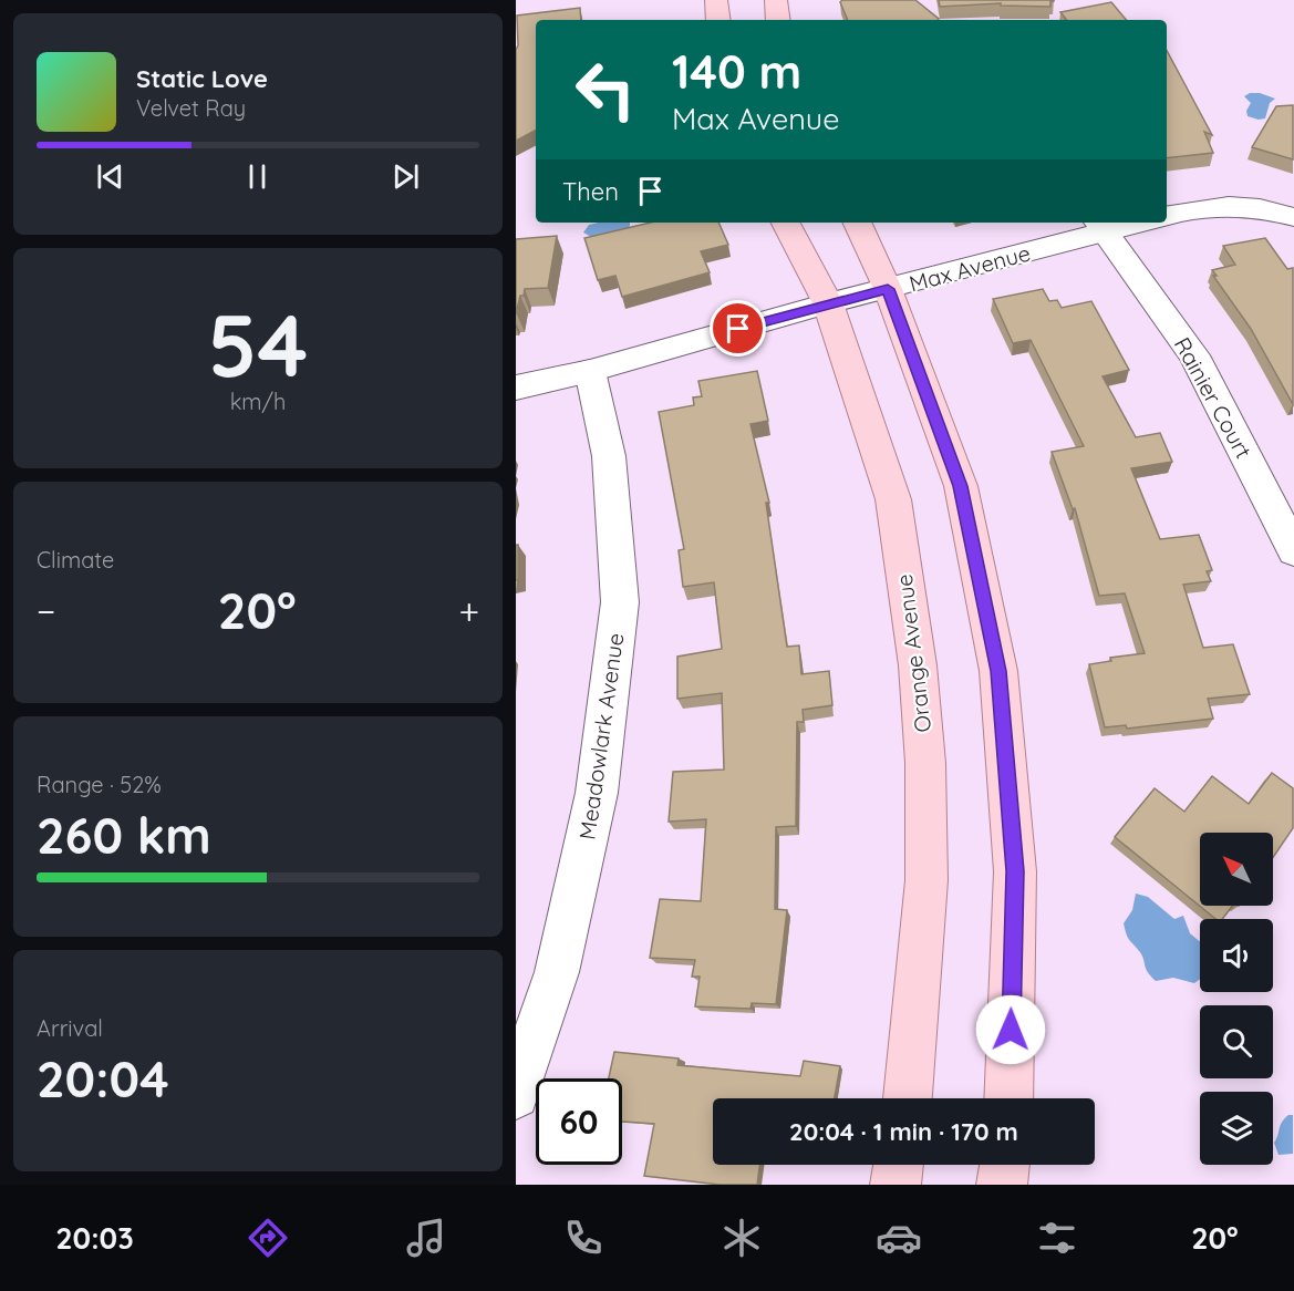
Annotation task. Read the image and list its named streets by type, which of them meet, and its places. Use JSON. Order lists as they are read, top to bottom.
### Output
{
  "streets": {
    "main road": ["Orange Avenue"],
    "street": ["Max Avenue", "Rainier Court", "Meadowlark Avenue"]
  },
  "crossings": [
    ["Max Avenue", "Rainier Court"],
    ["Max Avenue", "Orange Avenue"],
    ["Max Avenue", "Meadowlark Avenue"]
  ],
  "north": "top left",
  "page": {
    "turn": ["140 m", "Max Avenue"],
    "song": ["Static Love", "Velvet Ray"],
    "then": "Then",
    "tile": [
      ["54", "km/h"],
      "Climate",
      ["Range · 52%", "260 km"],
      ["Arrival", "20:04"]
    ],
    "heat": ["−", "20°", "+"],
    "limit": "60",
    "trip": "20:04 · 1 min · 170 m",
    "tabs": ["20:03", "20°"]
  }
}
